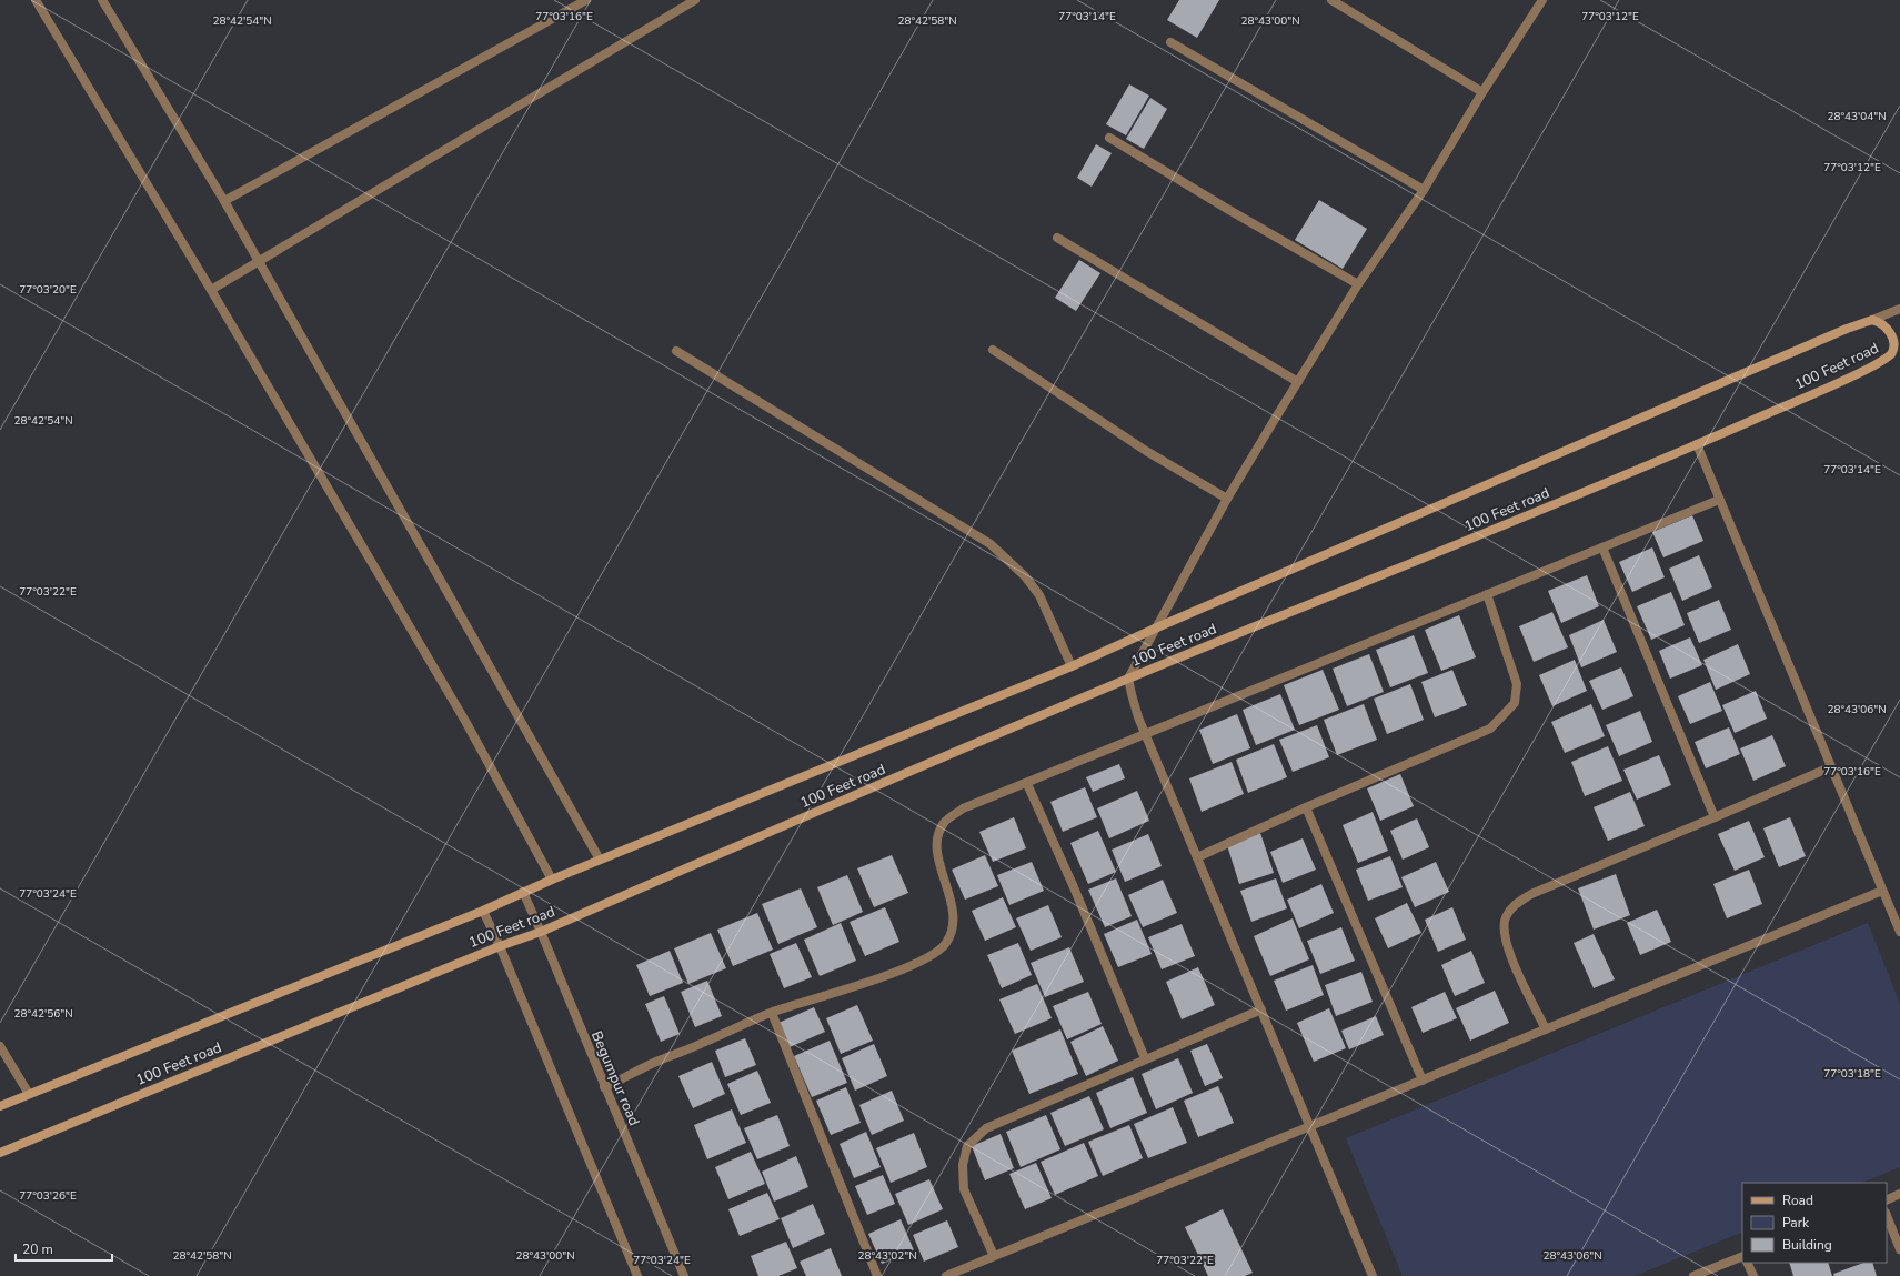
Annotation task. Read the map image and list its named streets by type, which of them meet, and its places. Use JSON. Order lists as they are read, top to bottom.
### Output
{
  "streets": {
    "street": ["100 Feet road", "Begumpur road"]
  },
  "crossings": [
    ["100 Feet road", "Begumpur road"]
  ],
  "legend": ["Road", "Park", "Building"],
  "scale_bar": "20 m",
  "coordinates": [
    "77°03'16\"E",
    "77°03'14\"E",
    "77°03'12\"E",
    "28°42'54\"N",
    "28°42'58\"N",
    "28°43'00\"N",
    "28°43'04\"N",
    "77°03'20\"E",
    "77°03'22\"E",
    "28°43'06\"N",
    "77°03'24\"E",
    "28°42'56\"N",
    "77°03'18\"E",
    "77°03'26\"E",
    "28°43'02\"N"
  ]
}
